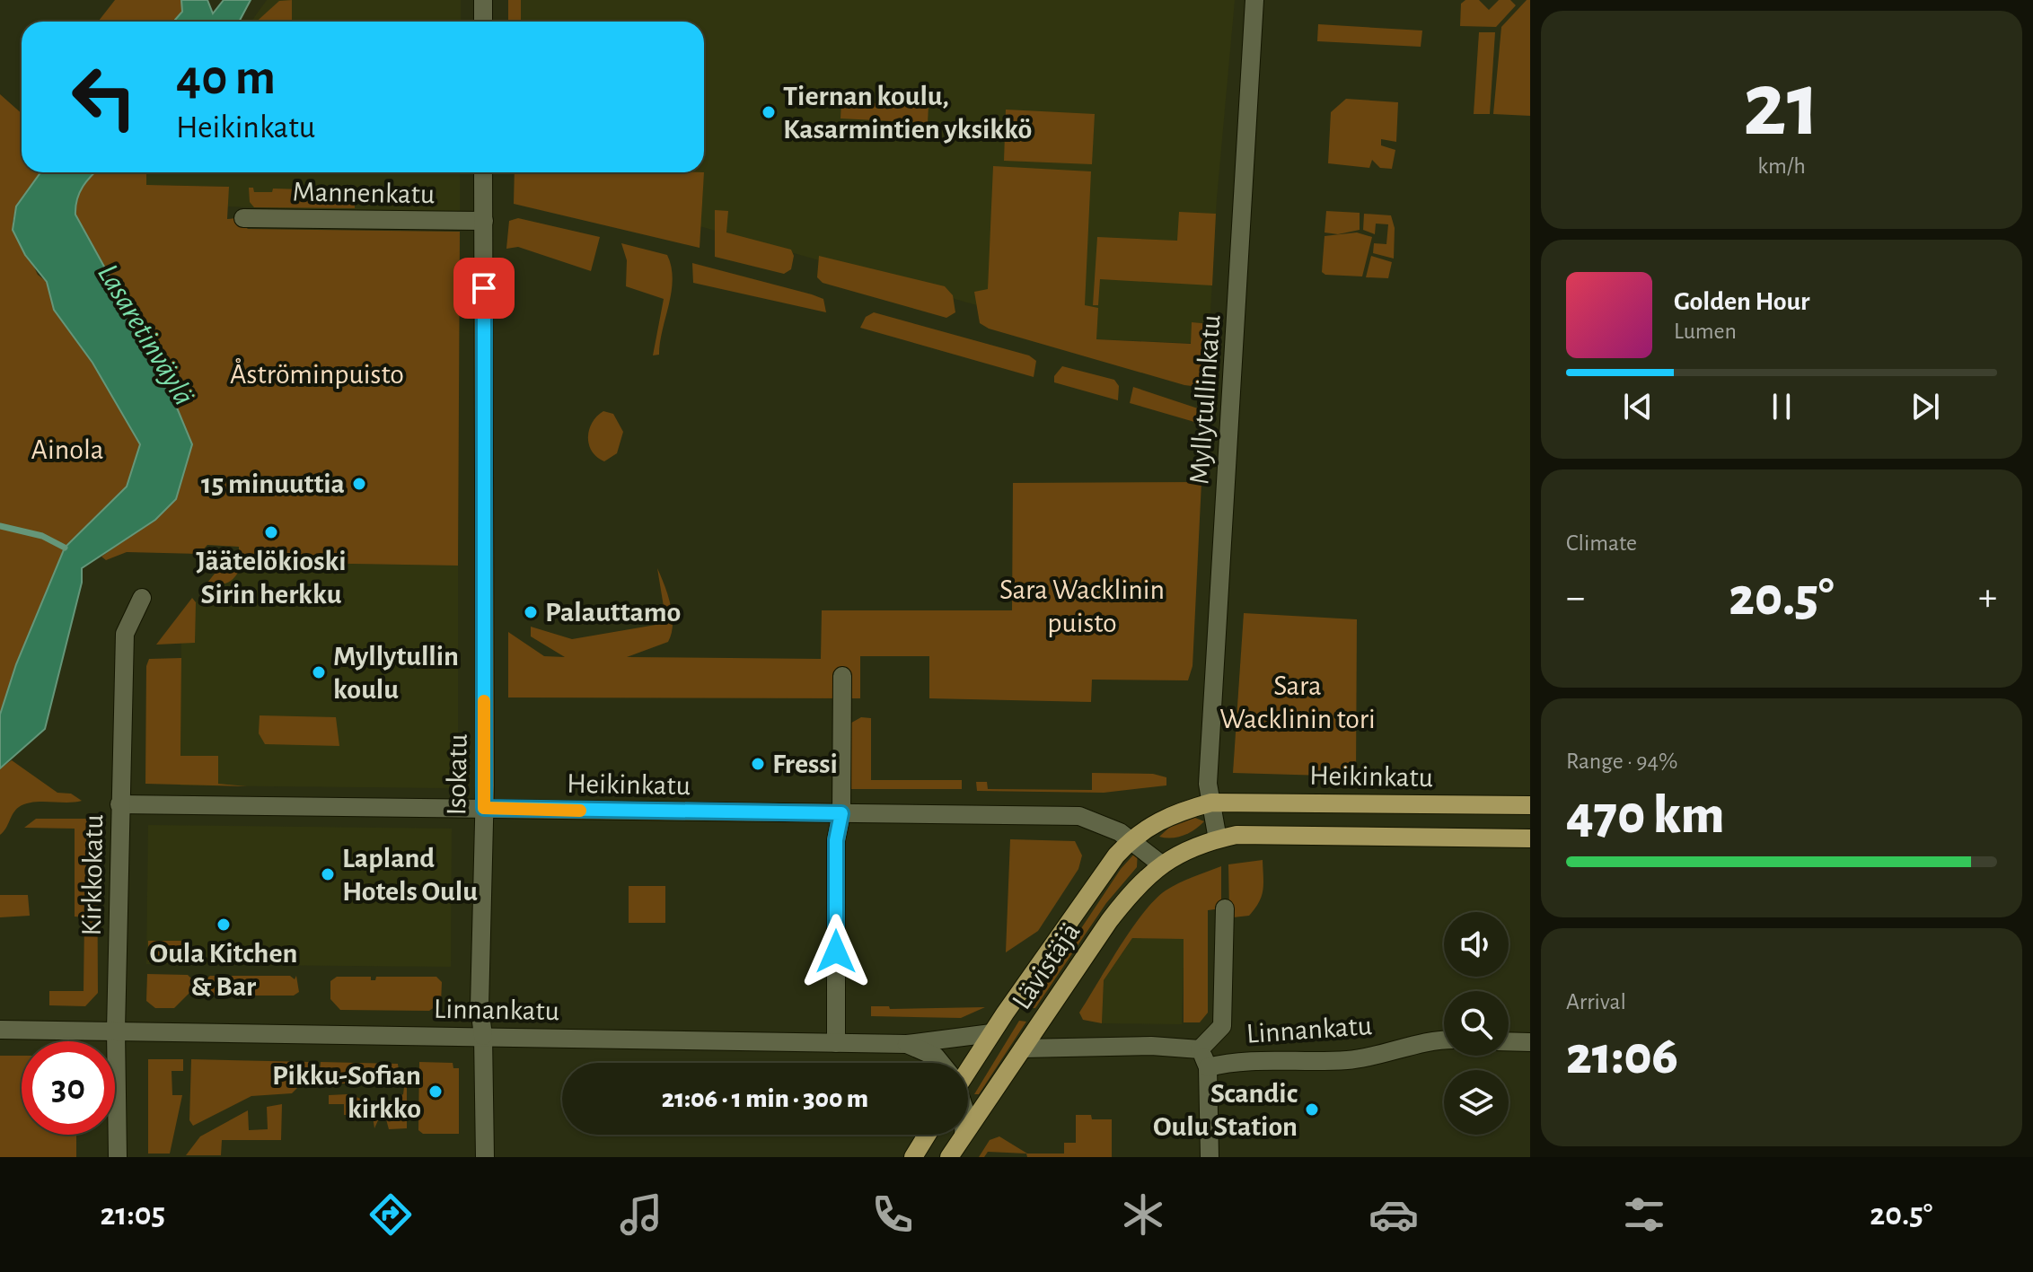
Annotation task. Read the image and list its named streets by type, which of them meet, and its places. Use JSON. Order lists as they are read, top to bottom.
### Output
{
  "streets": {
    "main road": ["Heikinkatu", "Lävistäjä"],
    "street": [
      "Mannenkatu",
      "Myllytullinkatu",
      "Isokatu",
      "Kirkkokatu",
      "Linnankatu"
    ]
  },
  "crossings": [
    ["Mannenkatu", "Isokatu"],
    ["Myllytullinkatu", "Heikinkatu"],
    ["Myllytullinkatu", "Lävistäjä"],
    ["Isokatu", "Heikinkatu"],
    ["Isokatu", "Linnankatu"],
    ["Heikinkatu", "Kirkkokatu"],
    ["Heikinkatu", "Lävistäjä"],
    ["Kirkkokatu", "Linnankatu"],
    ["Lävistäjä", "Linnankatu"]
  ],
  "water": ["Lasaretinväylä"],
  "parks": [
    "Åströminpuisto",
    "Ainola",
    "Sara Wacklinin puisto",
    "Sara Wacklinin tori"
  ],
  "places": [
    "Tiernan koulu, Kasarmintien yksikkö",
    "15 minuuttia",
    "Jäätelökioski Sirin herkku",
    "Palauttamo",
    "Myllytullin koulu",
    "Fressi",
    "Lapland Hotels Oulu",
    "Oula Kitchen & Bar",
    "Pikku-Sofian kirkko",
    "Scandic Oulu Station"
  ],
  "page": {
    "tile": [
      ["21", "km/h"],
      "Climate",
      ["Range · 94%", "470 km"],
      ["Arrival", "21:06"]
    ],
    "turn": ["40 m", "Heikinkatu"],
    "song": ["Golden Hour", "Lumen"],
    "heat": ["−", "20.5°", "+"],
    "limit": "30",
    "trip": "21:06 · 1 min · 300 m",
    "tabs": ["21:05", "20.5°"]
  }
}
